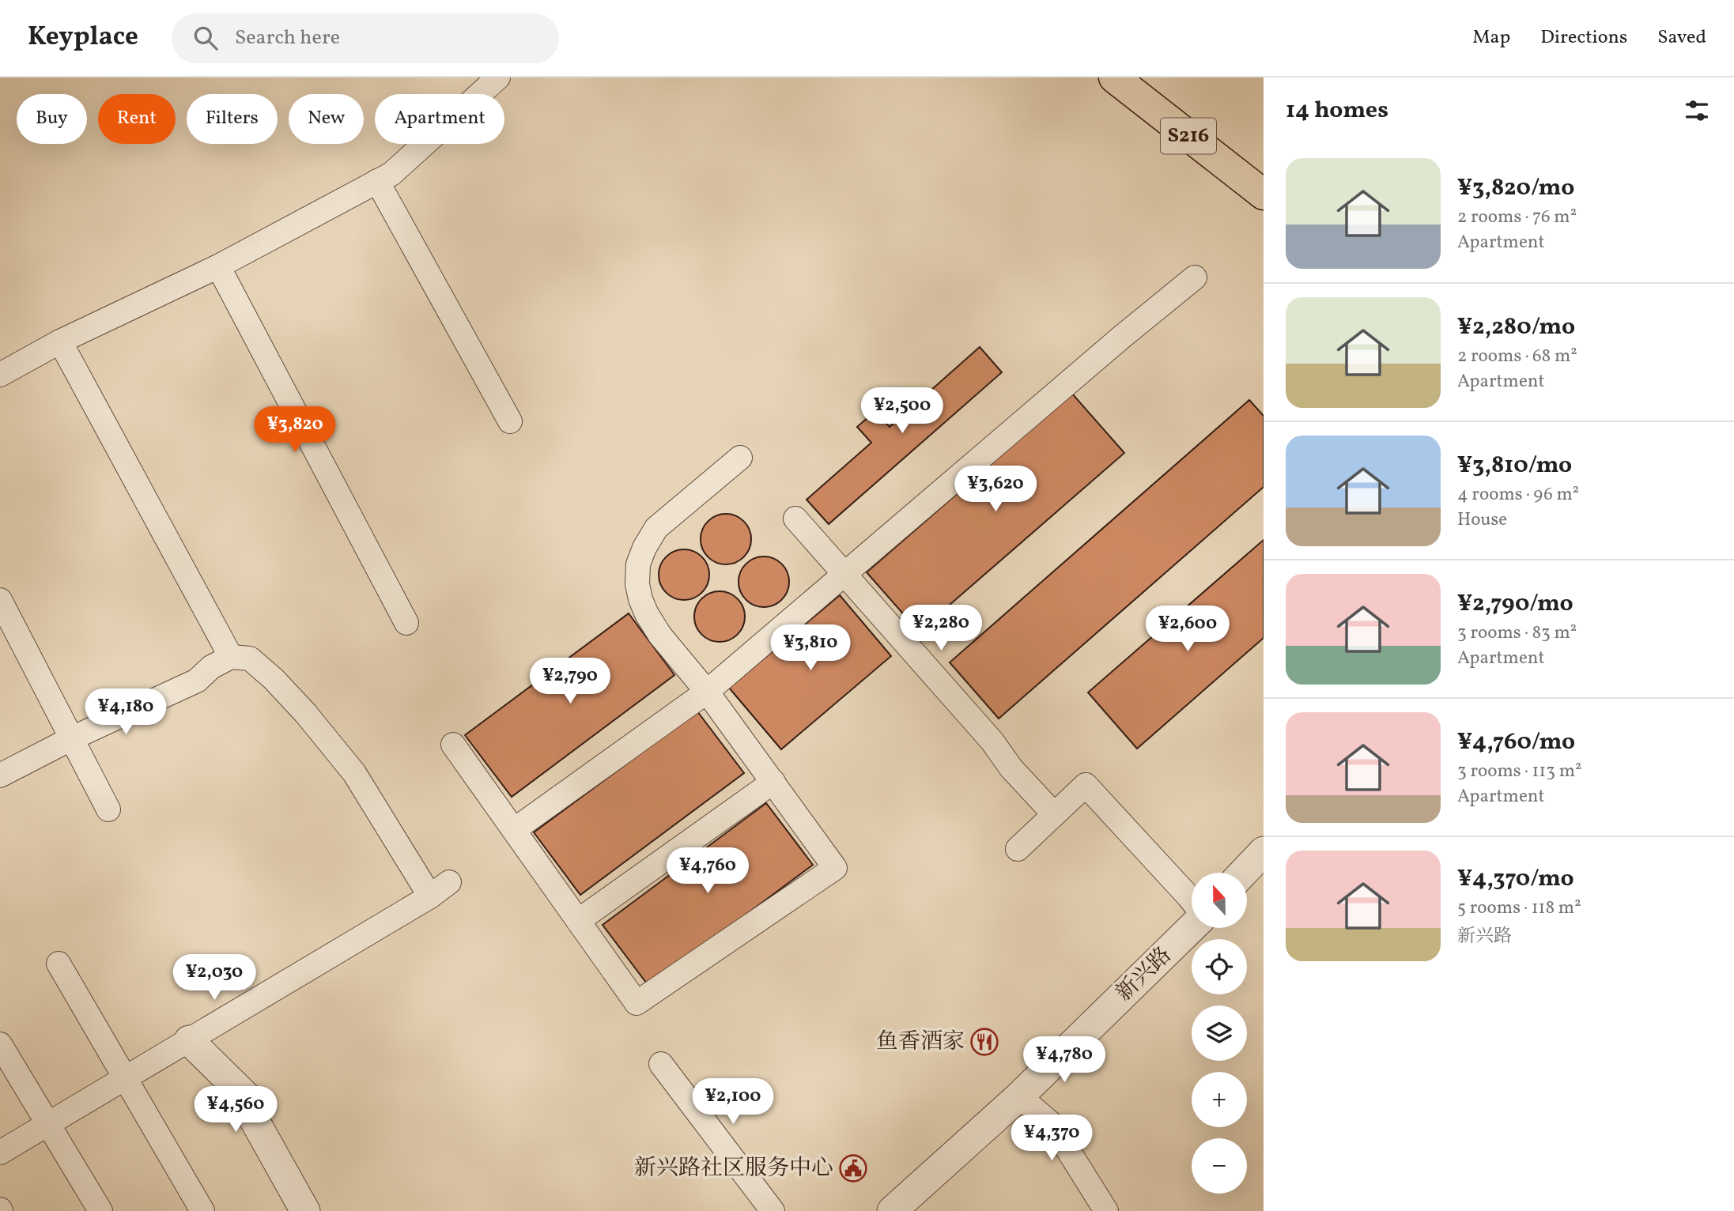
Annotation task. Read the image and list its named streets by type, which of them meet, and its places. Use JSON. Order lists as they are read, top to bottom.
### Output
{
  "streets": {
    "main road": ["S216"],
    "street": ["新兴路"]
  },
  "places": {
    "restaurant": ["鱼香酒家"],
    "public building": ["新兴路社区服务中心"]
  },
  "north": "top",
  "page": {
    "header": "Keyplace",
    "search": "Search here",
    "nav": ["Map", "Directions", "Saved"],
    "heading": "14 homes",
    "chip": [
      "Buy",
      "Rent",
      "Filters",
      "New",
      "Apartment"
    ],
    "list": [
      {
        "name": "¥3,820/mo",
        "note": "2 rooms · 76 m² · Apartment"
      },
      {
        "name": "¥2,280/mo",
        "note": "2 rooms · 68 m² · Apartment"
      },
      {
        "name": "¥3,810/mo",
        "note": "4 rooms · 96 m² · House"
      },
      {
        "name": "¥2,790/mo",
        "note": "3 rooms · 83 m² · Apartment"
      },
      {
        "name": "¥4,760/mo",
        "note": "3 rooms · 113 m² · Apartment"
      },
      {
        "name": "¥4,370/mo",
        "note": "5 rooms · 118 m² · 新兴路"
      }
    ],
    "price": [
      "¥2,500",
      "¥3,820",
      "¥3,620",
      "¥2,280",
      "¥2,600",
      "¥3,810",
      "¥2,790",
      "¥4,180",
      "¥4,760",
      "¥2,030",
      "¥4,780",
      "¥2,100",
      "¥4,560",
      "¥4,370"
    ],
    "map_buttons": ["+", "−"]
  }
}
